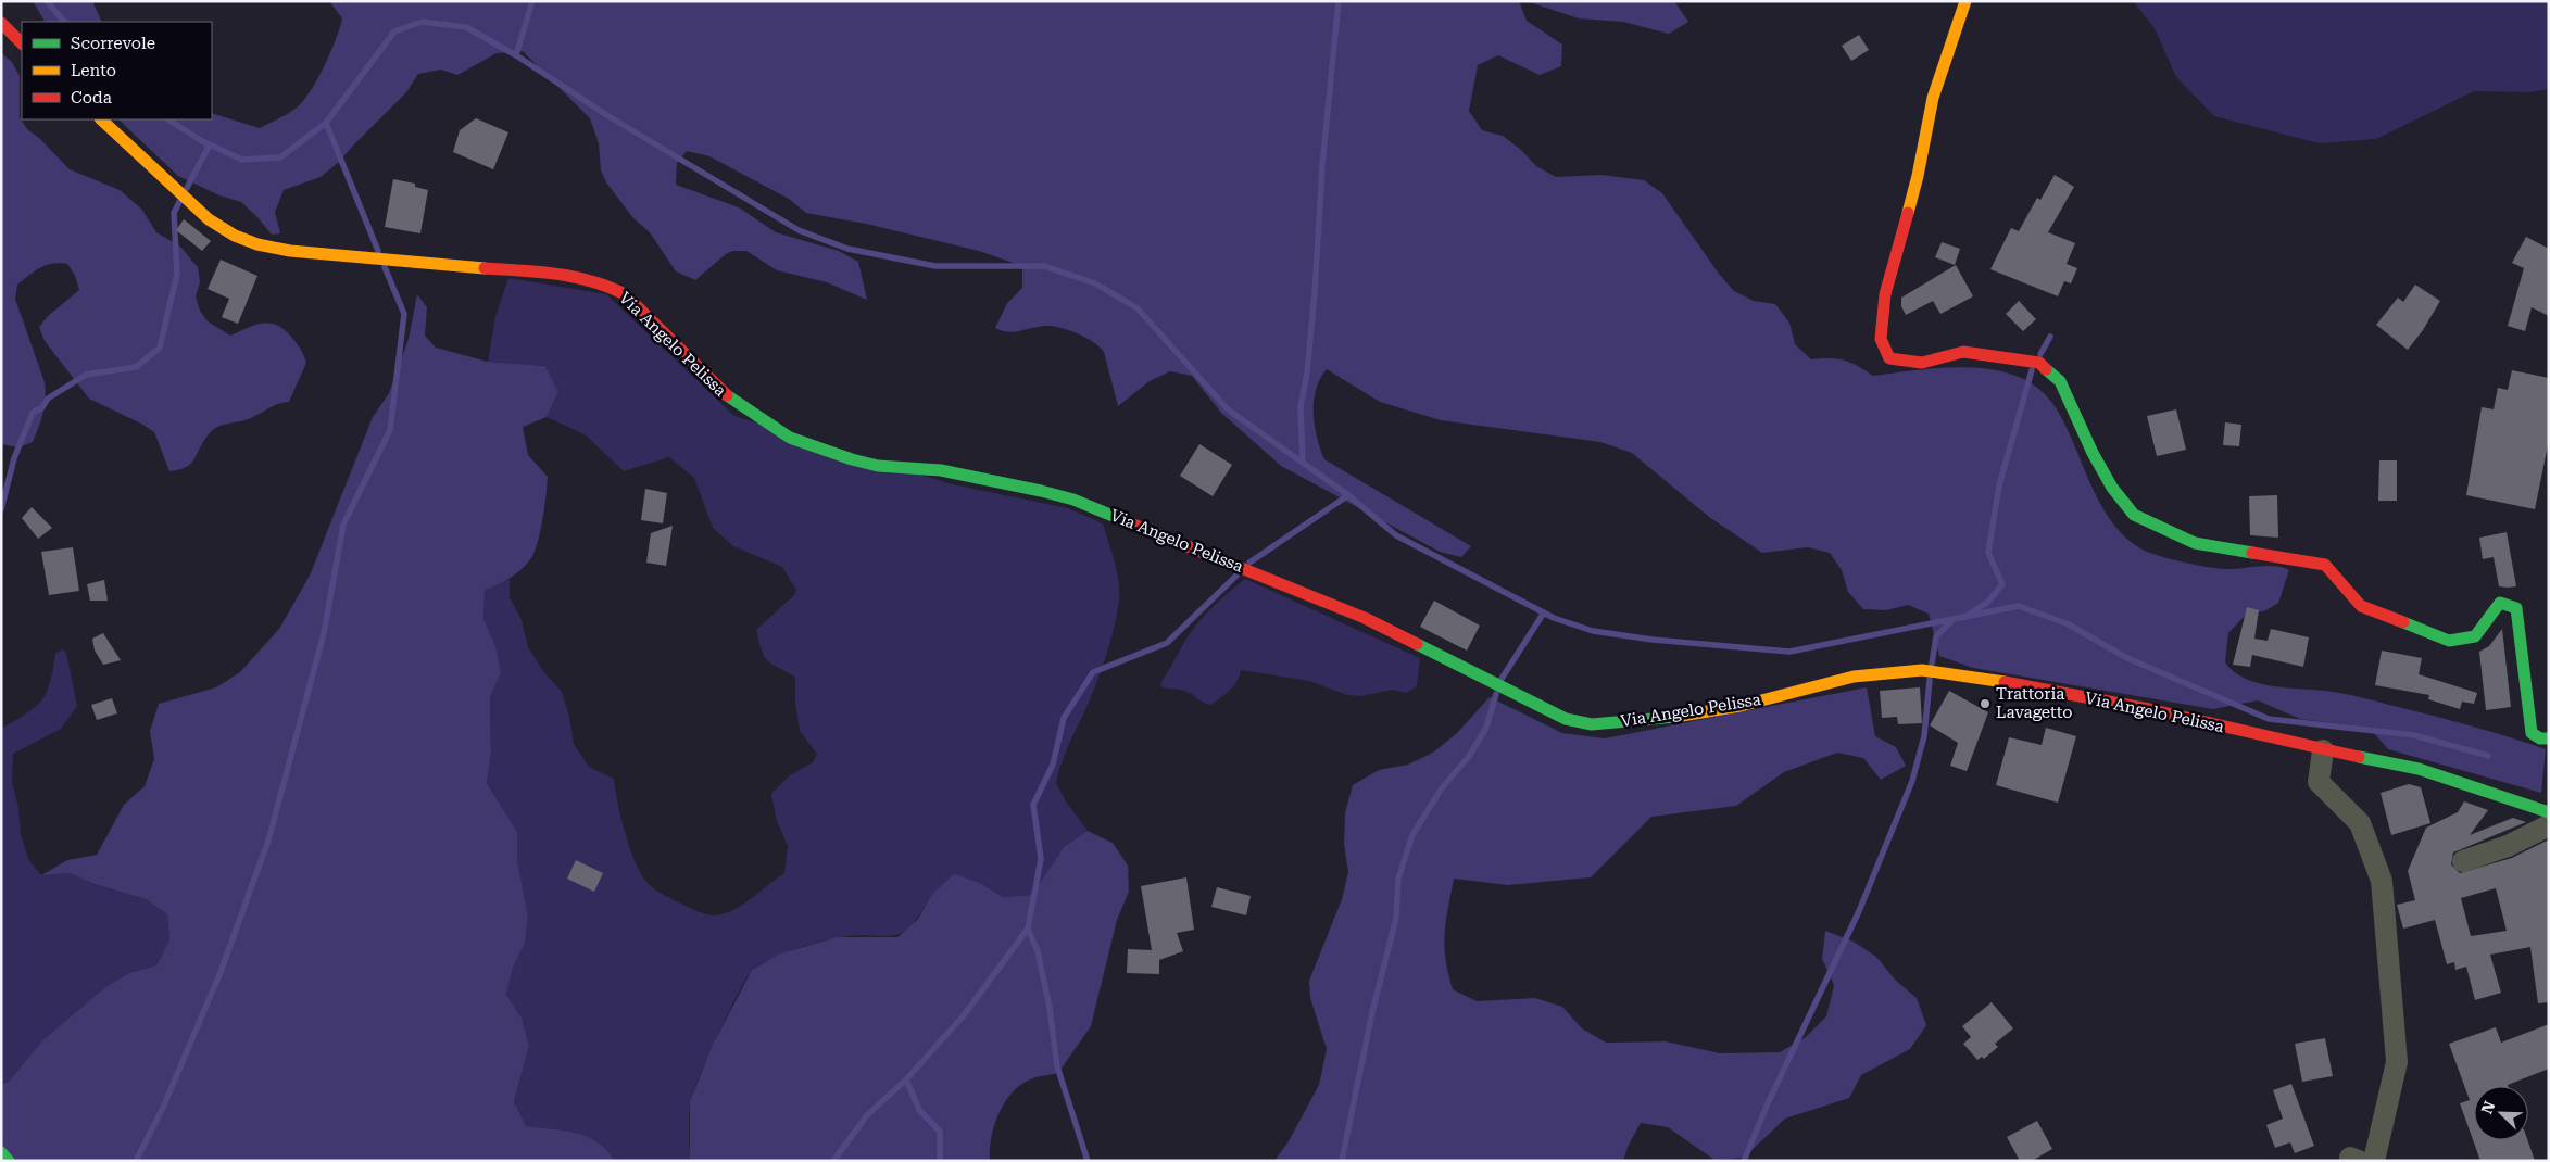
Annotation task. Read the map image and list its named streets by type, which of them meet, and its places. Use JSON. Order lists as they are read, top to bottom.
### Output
{
  "streets": {
    "main road": ["Via Angelo Pelissa"]
  },
  "places": ["Trattoria Lavagetto"],
  "legend": ["Scorrevole", "Lento", "Coda"],
  "north": "top left"
}
